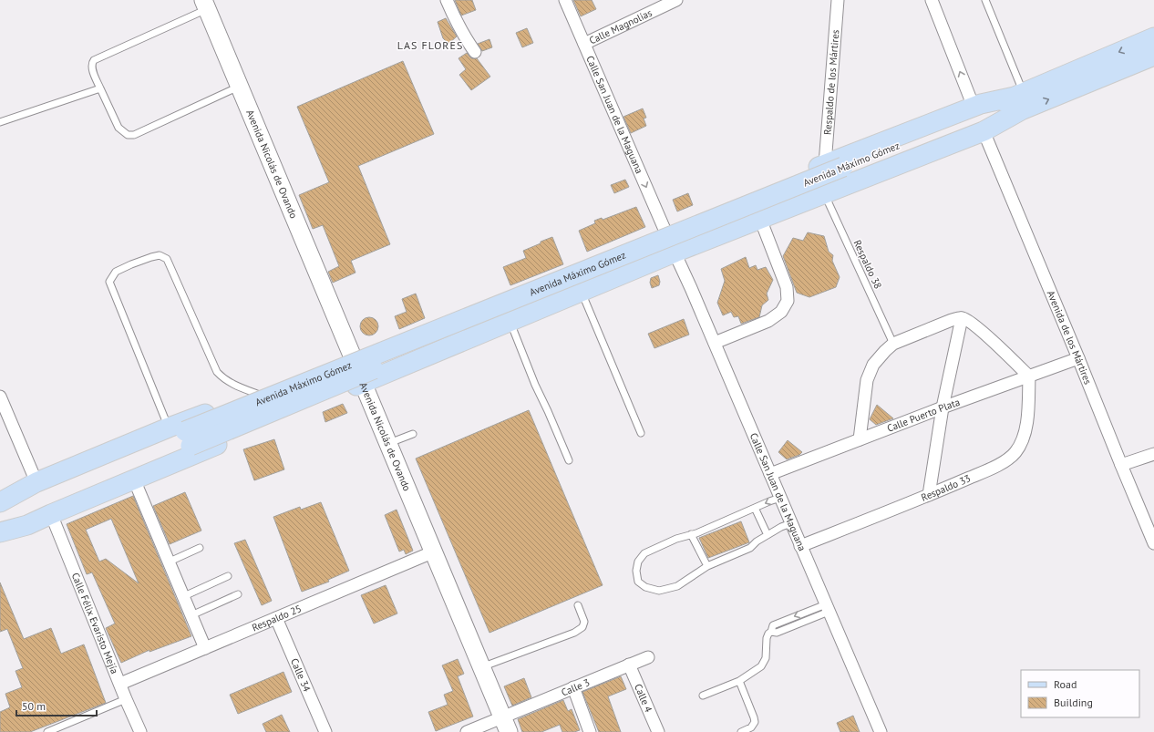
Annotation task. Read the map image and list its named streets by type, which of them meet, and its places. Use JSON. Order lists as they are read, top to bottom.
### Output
{
  "streets": {
    "main road": ["Avenida Nicolás de Ovando", "Avenida Máximo Gómez"],
    "street": [
      "Calle Magnolias",
      "Respaldo de los Mártires",
      "Calle San Juan de la Maguana",
      "Avenida de los Mártires",
      "Calle Puerto Plata",
      "Respaldo 33",
      "Respaldo 25",
      "Calle Félix Evaristo Mejía",
      "Calle 34",
      "Calle 3",
      "Calle 4"
    ],
    "lane": ["Respaldo 38"]
  },
  "crossings": [
    ["Calle Magnolias", "Calle San Juan de la Maguana"],
    ["Respaldo de los Mártires", "Avenida Máximo Gómez"],
    ["Calle San Juan de la Maguana", "Calle Puerto Plata"],
    ["Calle San Juan de la Maguana", "Respaldo 33"],
    ["Avenida Nicolás de Ovando", "Respaldo 25"],
    ["Avenida Nicolás de Ovando", "Calle 3"],
    ["Avenida de los Mártires", "Calle Puerto Plata"],
    ["Calle Puerto Plata", "Respaldo 33"],
    ["Respaldo 25", "Calle Félix Evaristo Mejía"],
    ["Respaldo 25", "Calle 34"],
    ["Calle 3", "Calle 4"]
  ],
  "districts": ["LAS FLORES"],
  "legend": ["Road", "Building"],
  "scale_bar": "50 m"
}
